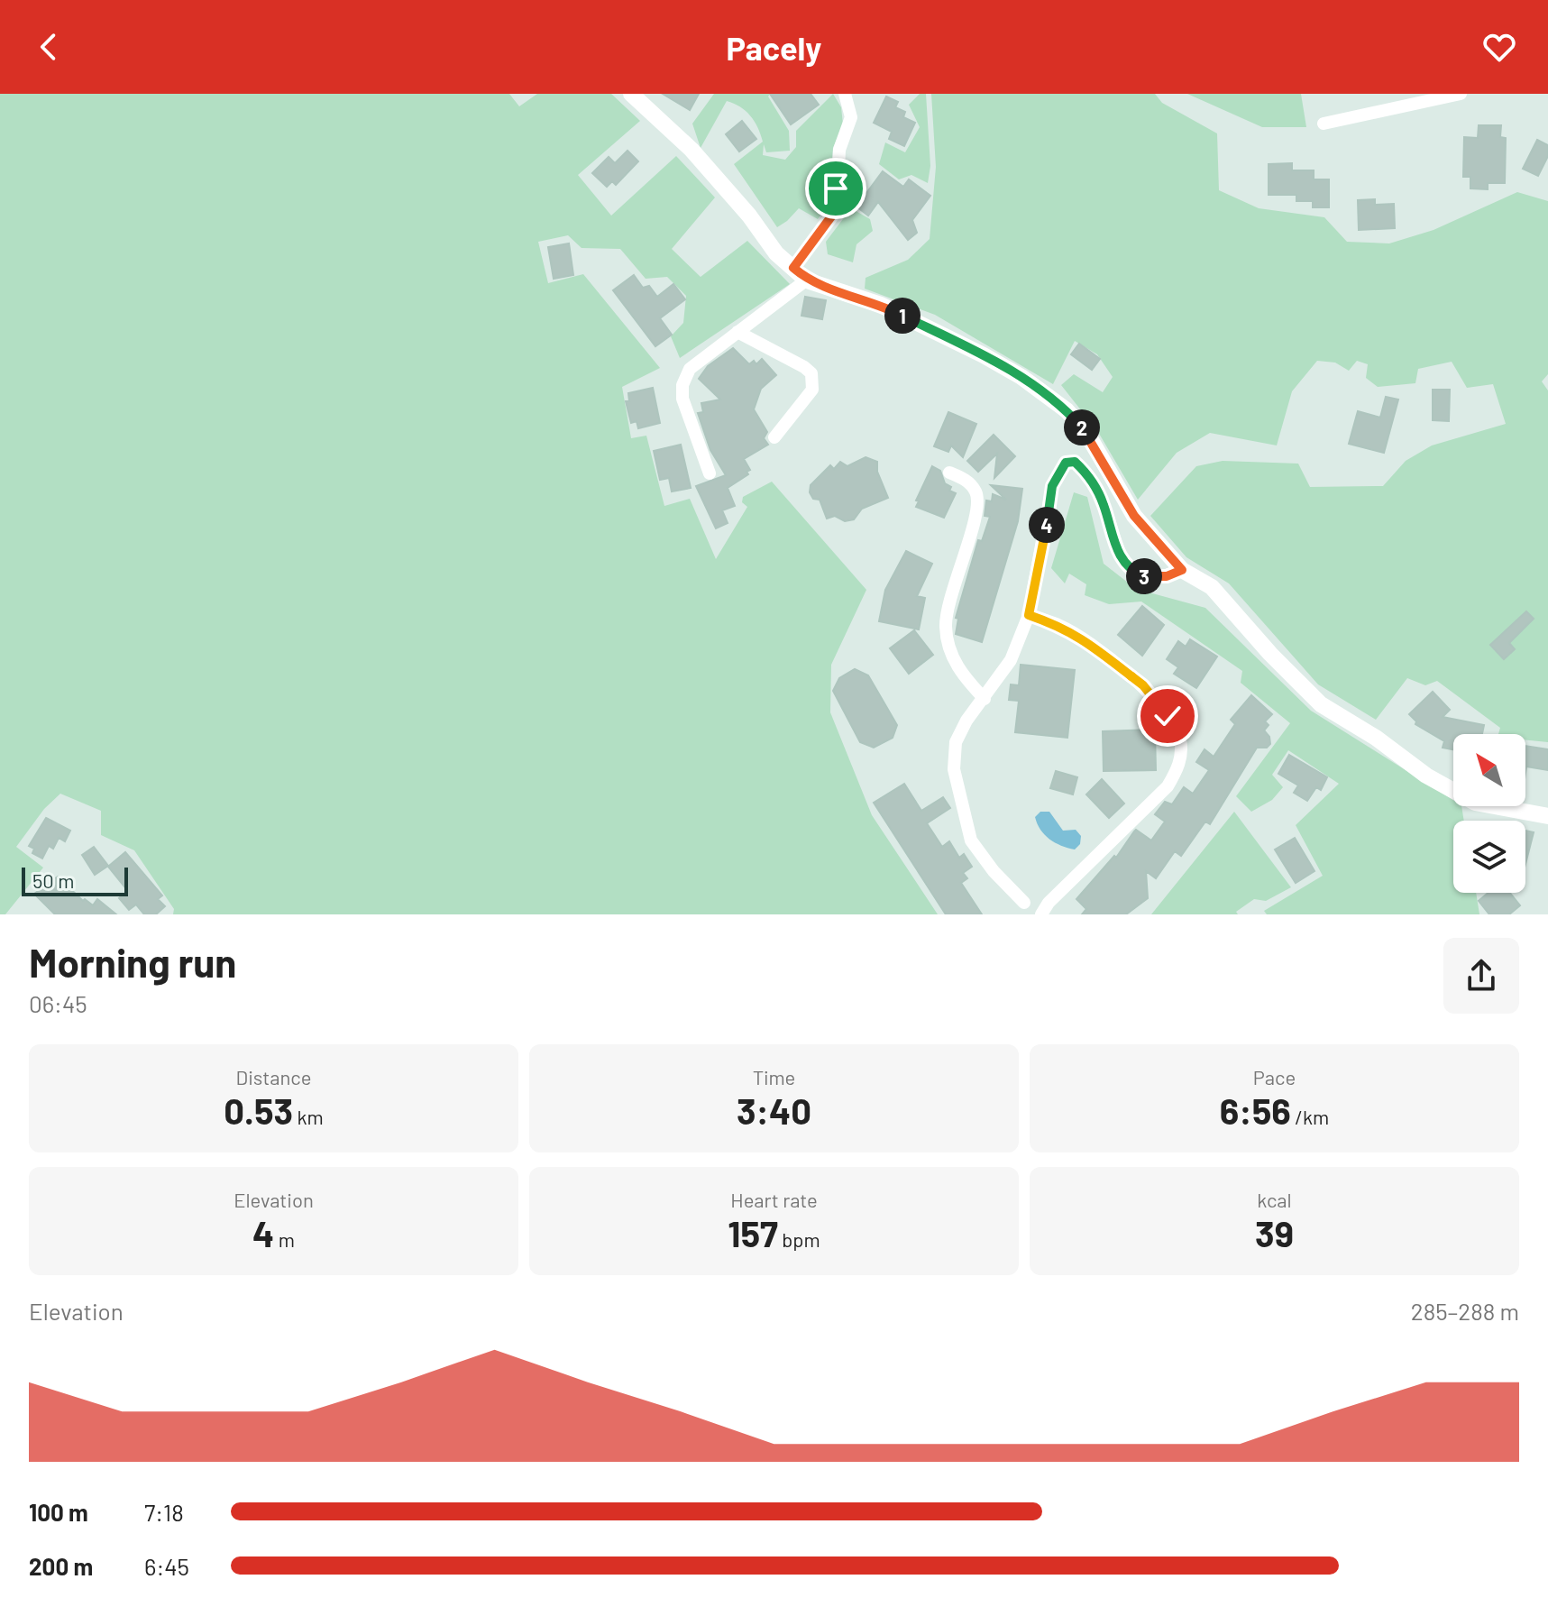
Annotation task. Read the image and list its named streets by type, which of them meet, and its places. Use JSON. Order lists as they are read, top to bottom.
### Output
{
  "scale_bar": "50 m",
  "north": "top left",
  "page": {
    "header": "Pacely",
    "pins": [
      "1",
      "2",
      "4",
      "3"
    ],
    "scale": "50 m",
    "heading": ["Morning run", "06:45"],
    "stats": [
      ["Distance", "0.53 km"],
      ["Time", "3:40"],
      ["Pace", "6:56 /km"],
      ["Elevation", "4 m"],
      ["Heart rate", "157 bpm"],
      ["kcal", "39"]
    ],
    "chart": ["Elevation", "285–288 m"],
    "list": [
      {
        "name": "100 m",
        "note": "7:18"
      },
      {
        "name": "200 m",
        "note": "6:45"
      }
    ]
  }
}
